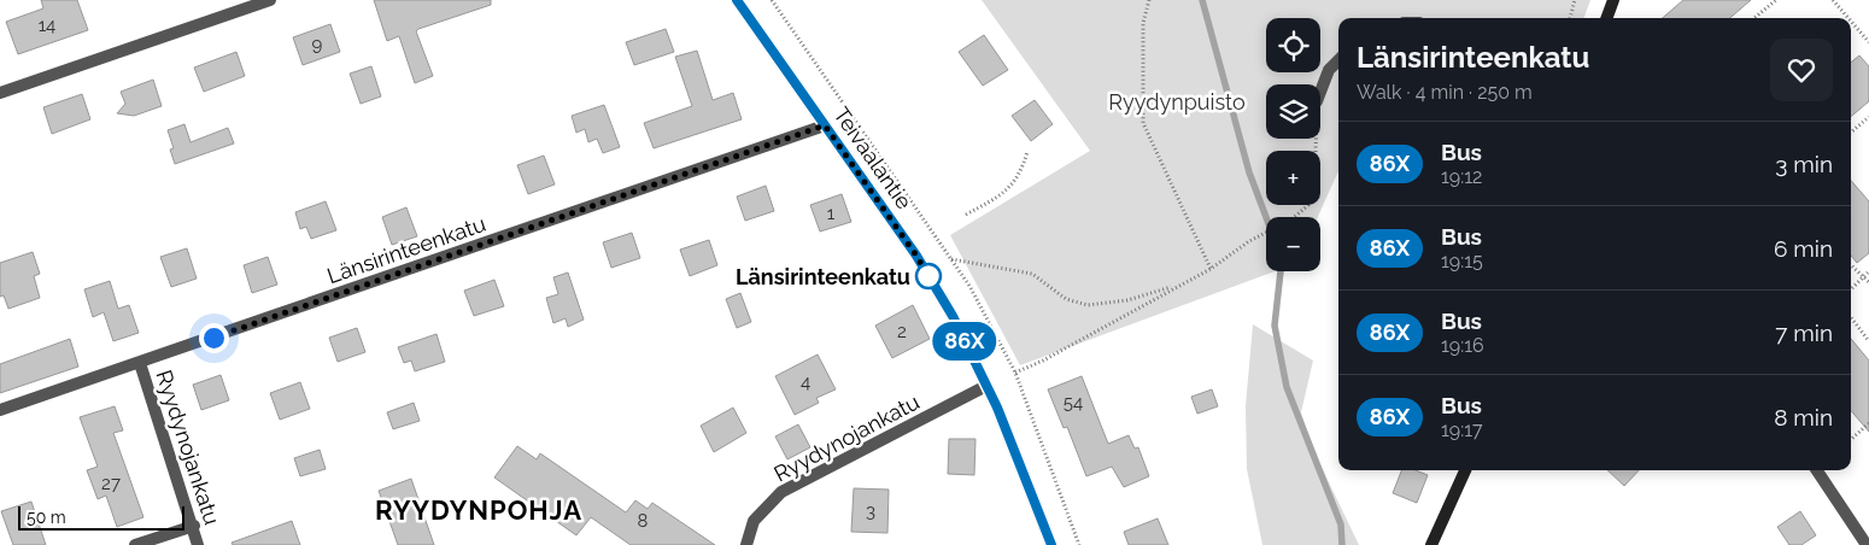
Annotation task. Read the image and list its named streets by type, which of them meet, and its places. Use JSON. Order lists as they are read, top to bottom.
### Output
{
  "streets": {
    "main road": ["Teivaalantie"],
    "street": ["Länsirinteenkatu", "Ryydynojankatu"]
  },
  "crossings": [
    ["Teivaalantie", "Länsirinteenkatu"],
    ["Teivaalantie", "Ryydynojankatu"],
    ["Länsirinteenkatu", "Ryydynojankatu"]
  ],
  "districts": ["RYYDYNPOHJA"],
  "parks": ["Ryydynpuisto"],
  "places": ["Länsirinteenkatu"],
  "lines": ["bus line 86X"],
  "house_numbers": [
    "14",
    "9",
    "1",
    "2",
    "4",
    "54",
    "27",
    "3",
    "8"
  ],
  "scale_bar": "50 m",
  "page": {
    "on_map": "86X",
    "map_buttons": ["+", "−"],
    "heading": ["Länsirinteenkatu", "Walk · 4 min · 250 m"],
    "list": [
      {
        "mark": "86X",
        "name": "Bus",
        "note": "19:12",
        "value": "3 min"
      },
      {
        "mark": "86X",
        "name": "Bus",
        "note": "19:15",
        "value": "6 min"
      },
      {
        "mark": "86X",
        "name": "Bus",
        "note": "19:16",
        "value": "7 min"
      },
      {
        "mark": "86X",
        "name": "Bus",
        "note": "19:17",
        "value": "8 min"
      }
    ],
    "scale": "50 m"
  }
}
